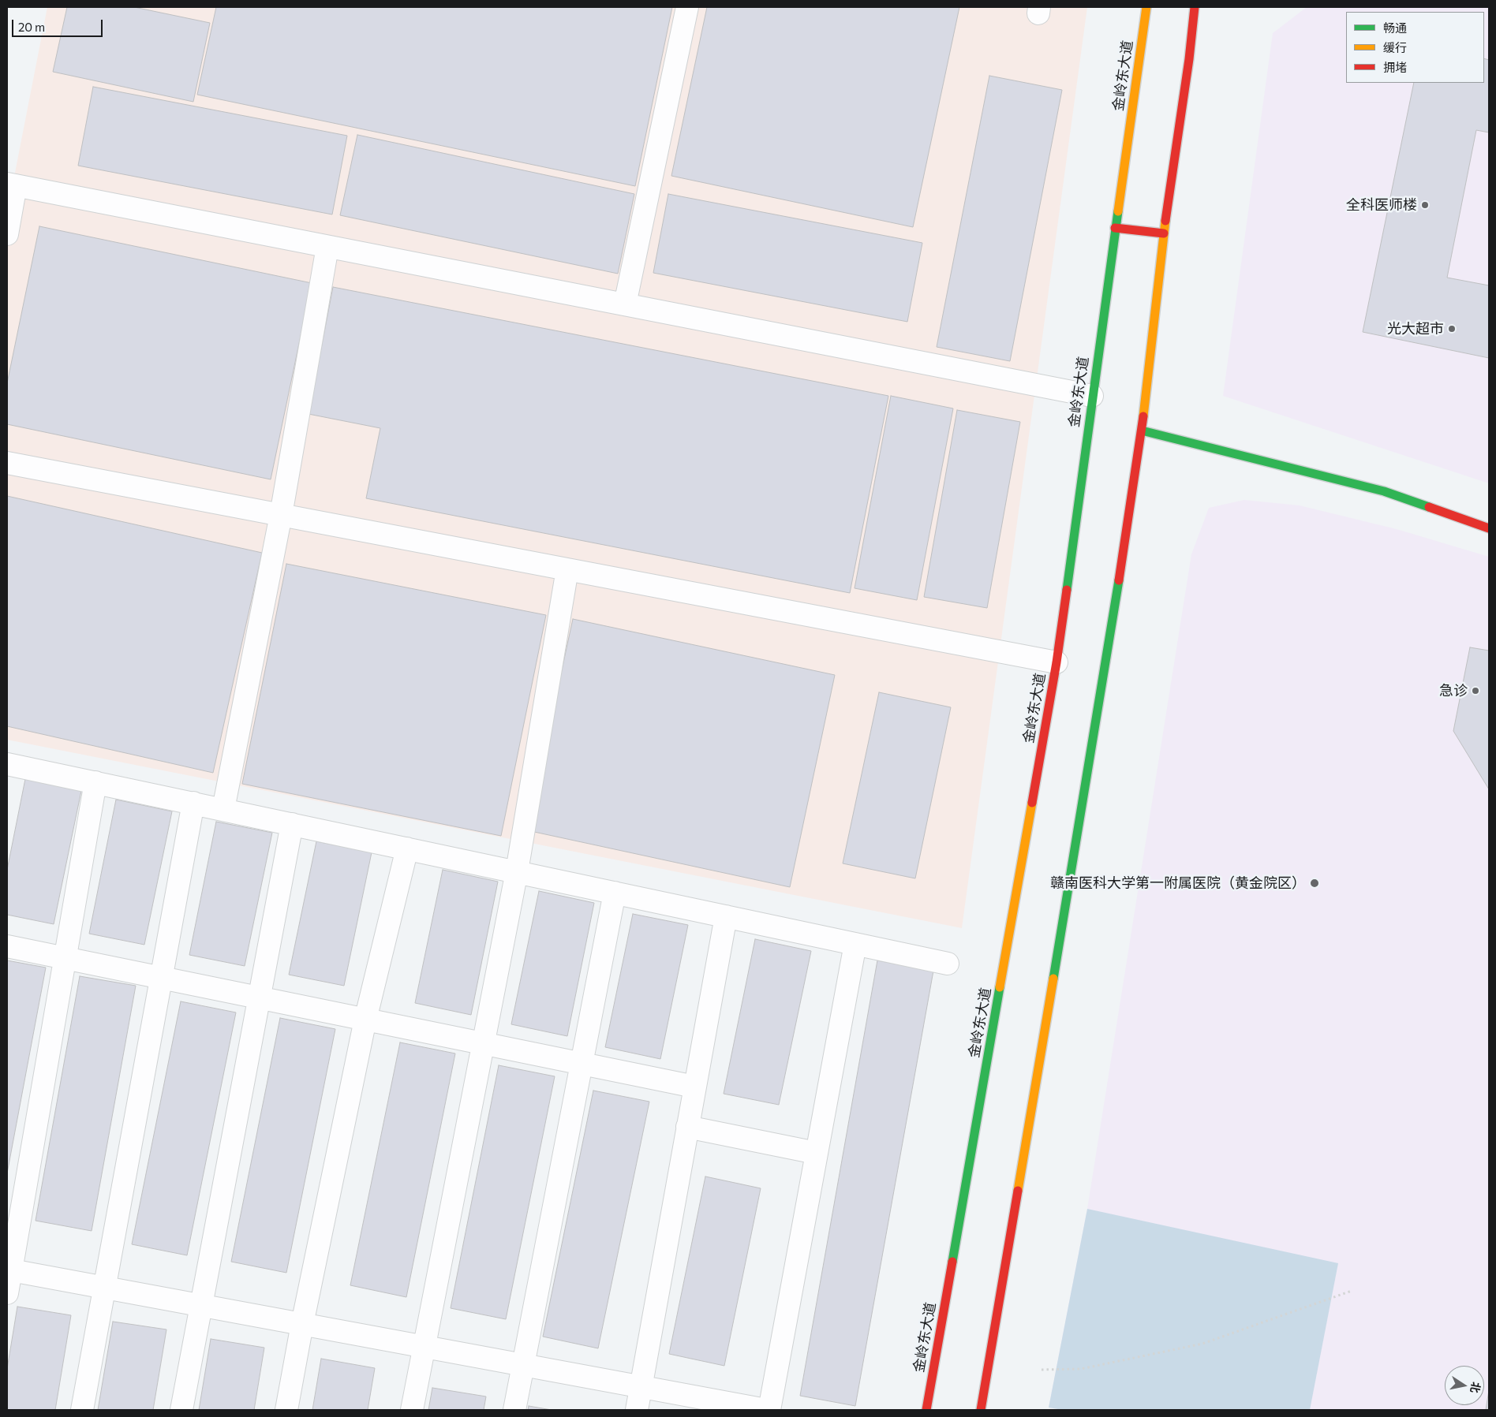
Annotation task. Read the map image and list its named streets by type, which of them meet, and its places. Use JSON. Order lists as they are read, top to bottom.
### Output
{
  "streets": {
    "main road": ["金岭东大道"]
  },
  "places": [
    "全科医师楼",
    "光大超市",
    "急诊",
    "赣南医科大学第一附属医院（黄金院区）"
  ],
  "legend": ["畅通", "缓行", "拥堵"],
  "scale_bar": "20 m",
  "north": "right"
}
